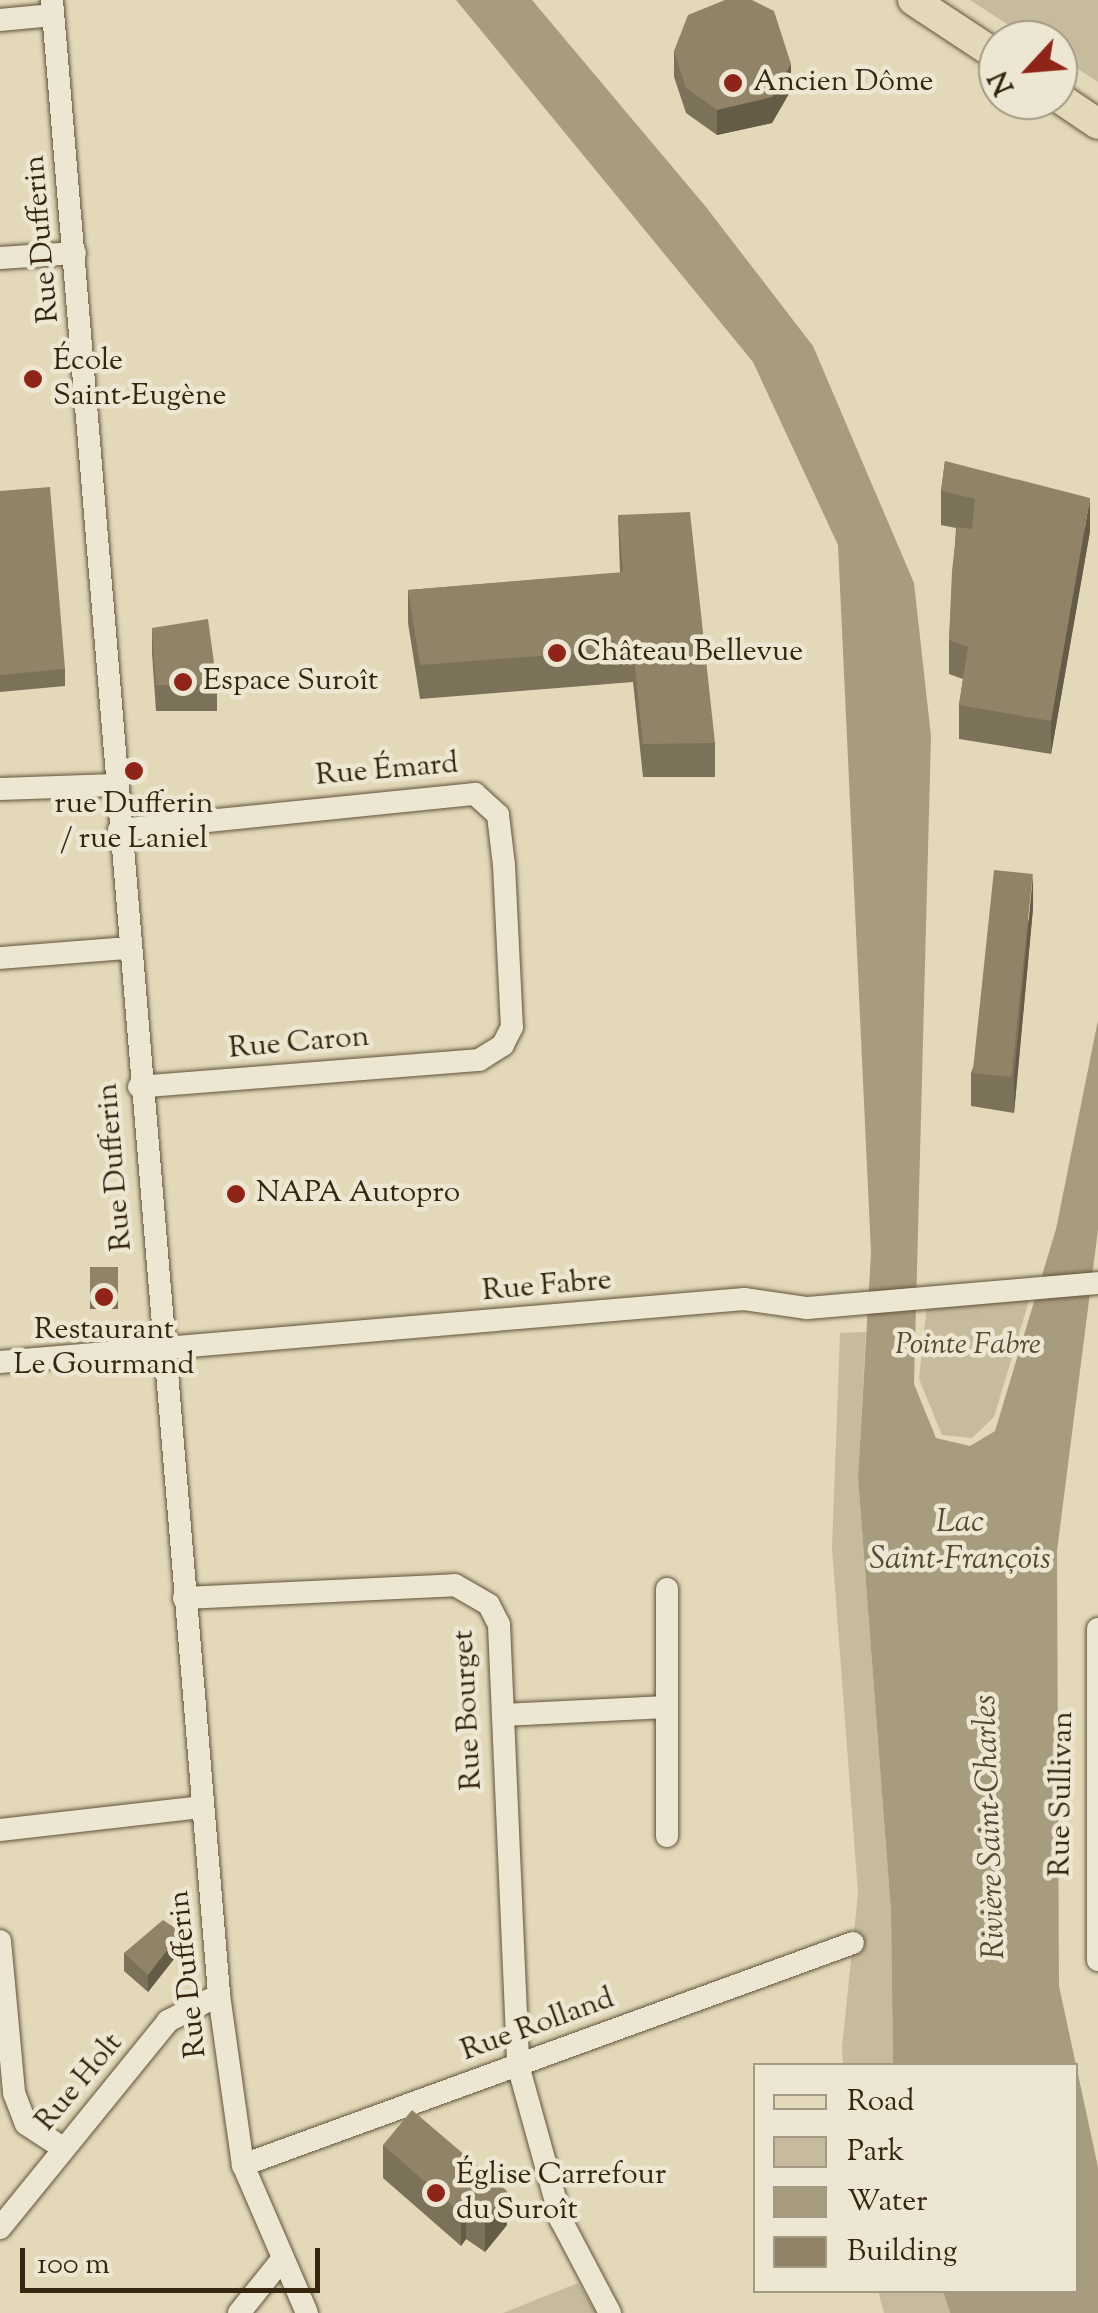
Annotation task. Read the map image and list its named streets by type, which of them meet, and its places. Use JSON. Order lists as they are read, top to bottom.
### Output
{
  "streets": {
    "street": [
      "Rue Dufferin",
      "Rue Émard",
      "Rue Caron",
      "Rue Fabre",
      "Rue Bourget",
      "Rue Sullivan",
      "Rue Rolland",
      "Rue Holt"
    ]
  },
  "crossings": [
    ["Rue Dufferin", "Rue Émard"],
    ["Rue Dufferin", "Rue Caron"],
    ["Rue Dufferin", "Rue Fabre"],
    ["Rue Dufferin", "Rue Bourget"],
    ["Rue Dufferin", "Rue Rolland"],
    ["Rue Dufferin", "Rue Holt"],
    ["Rue Émard", "Rue Caron"],
    ["Rue Bourget", "Rue Rolland"]
  ],
  "water": ["Lac Saint-François", "Rivière Saint-Charles"],
  "parks": ["Pointe Fabre"],
  "places": [
    "Ancien Dôme",
    "École Saint-Eugène",
    "Château Bellevue",
    "Espace Suroît",
    "rue Dufferin / rue Laniel",
    "NAPA Autopro",
    "Restaurant Le Gourmand",
    "Église Carrefour du Suroît"
  ],
  "legend": [
    "Road",
    "Park",
    "Water",
    "Building"
  ],
  "scale_bar": "100 m",
  "north": "bottom left"
}
